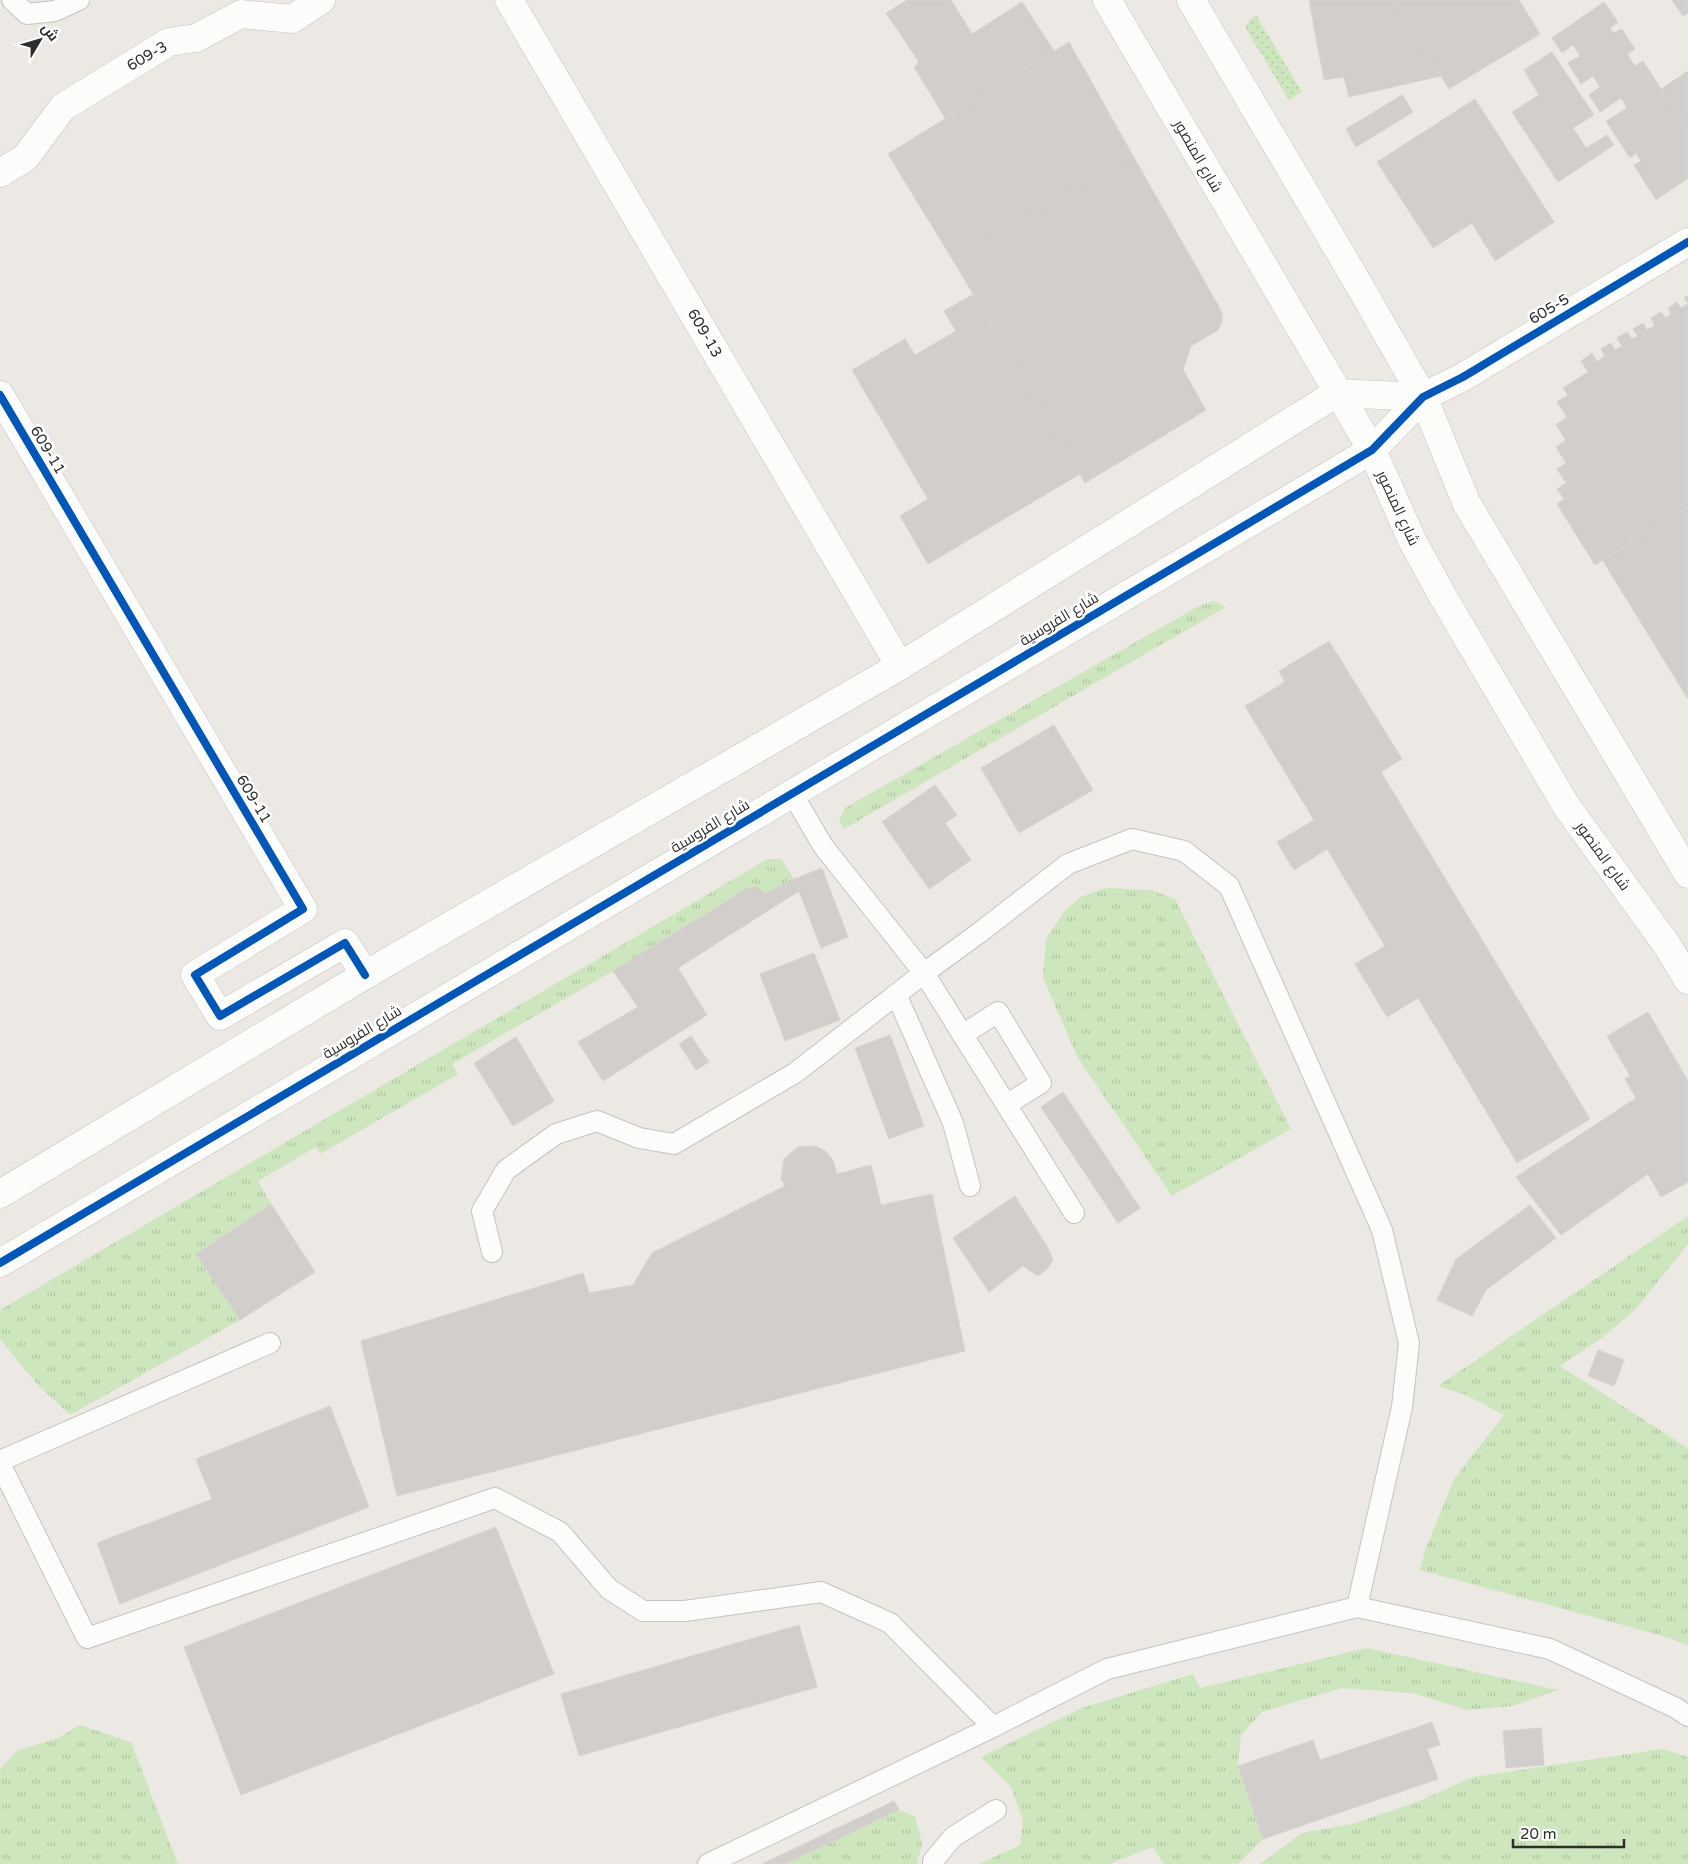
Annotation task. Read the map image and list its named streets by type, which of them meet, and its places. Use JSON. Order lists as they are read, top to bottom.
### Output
{
  "streets": {
    "street": [
      "609-3",
      "شارع المنصور",
      "605-5",
      "609-13",
      "609-11",
      "شارع الفروسية"
    ]
  },
  "crossings": [
    ["شارع المنصور", "شارع الفروسية"],
    ["605-5", "شارع الفروسية"]
  ],
  "scale_bar": "20 m",
  "north": "top right"
}
